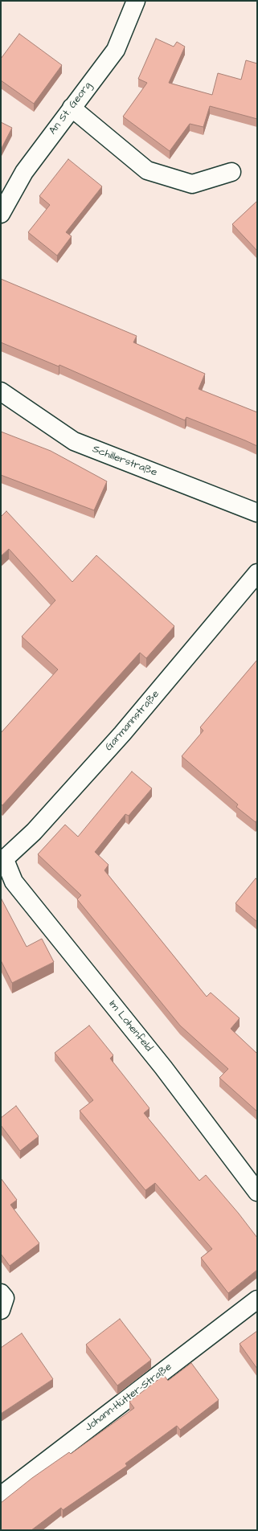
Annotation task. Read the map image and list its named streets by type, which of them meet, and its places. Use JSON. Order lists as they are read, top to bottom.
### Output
{
  "streets": {
    "street": [
      "An St. Georg",
      "Schillerstraße",
      "Garmannstraße",
      "Im Lohenfeld",
      "Johann-Hütter-Straße"
    ]
  },
  "crossings": [
    ["Garmannstraße", "Im Lohenfeld"]
  ]
}
